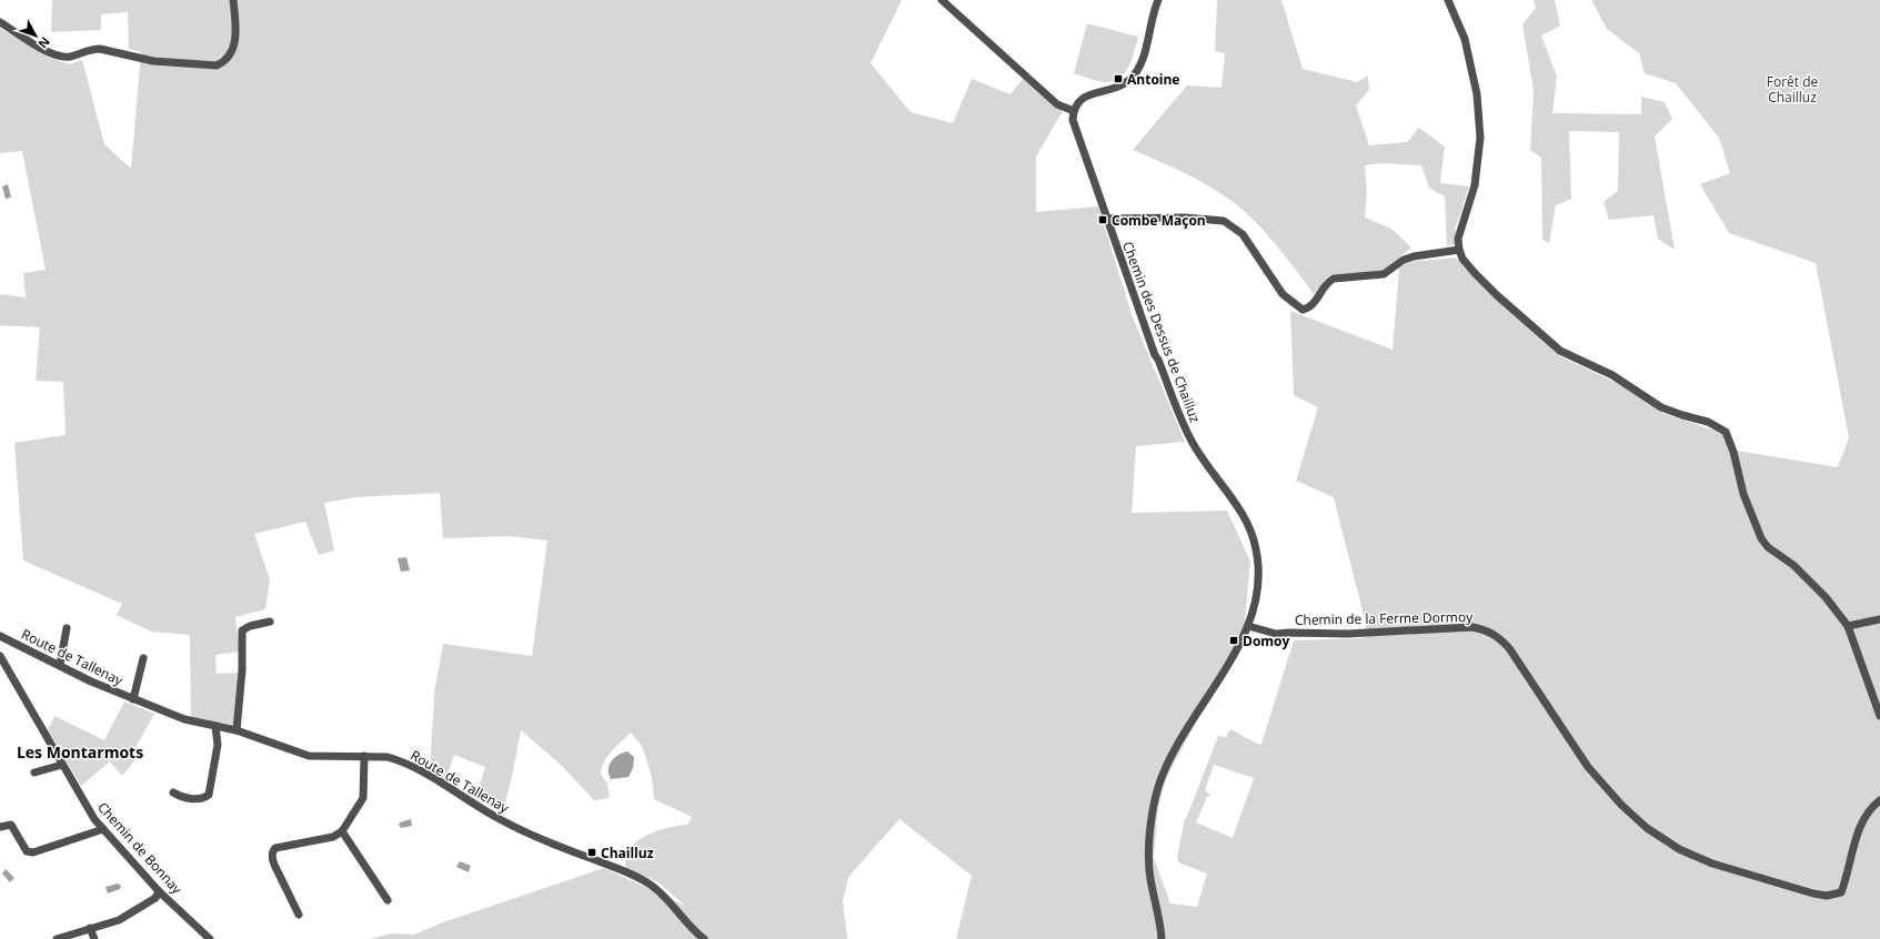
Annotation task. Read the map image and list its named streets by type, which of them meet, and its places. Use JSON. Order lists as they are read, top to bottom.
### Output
{
  "streets": {
    "street": [
      "Chemin des Dessus de Chailluz",
      "Chemin de la Ferme Dormoy",
      "Route de Tallenay",
      "Chemin de Bonnay"
    ]
  },
  "crossings": [
    ["Chemin des Dessus de Chailluz", "Chemin de la Ferme Dormoy"]
  ],
  "districts": ["Les Montarmots"],
  "parks": ["Forêt de Chailluz"],
  "places": {
    "transit": [
      "Antoine",
      "Combe Maçon",
      "Domoy",
      "Chailluz"
    ]
  },
  "north": "bottom right"
}
